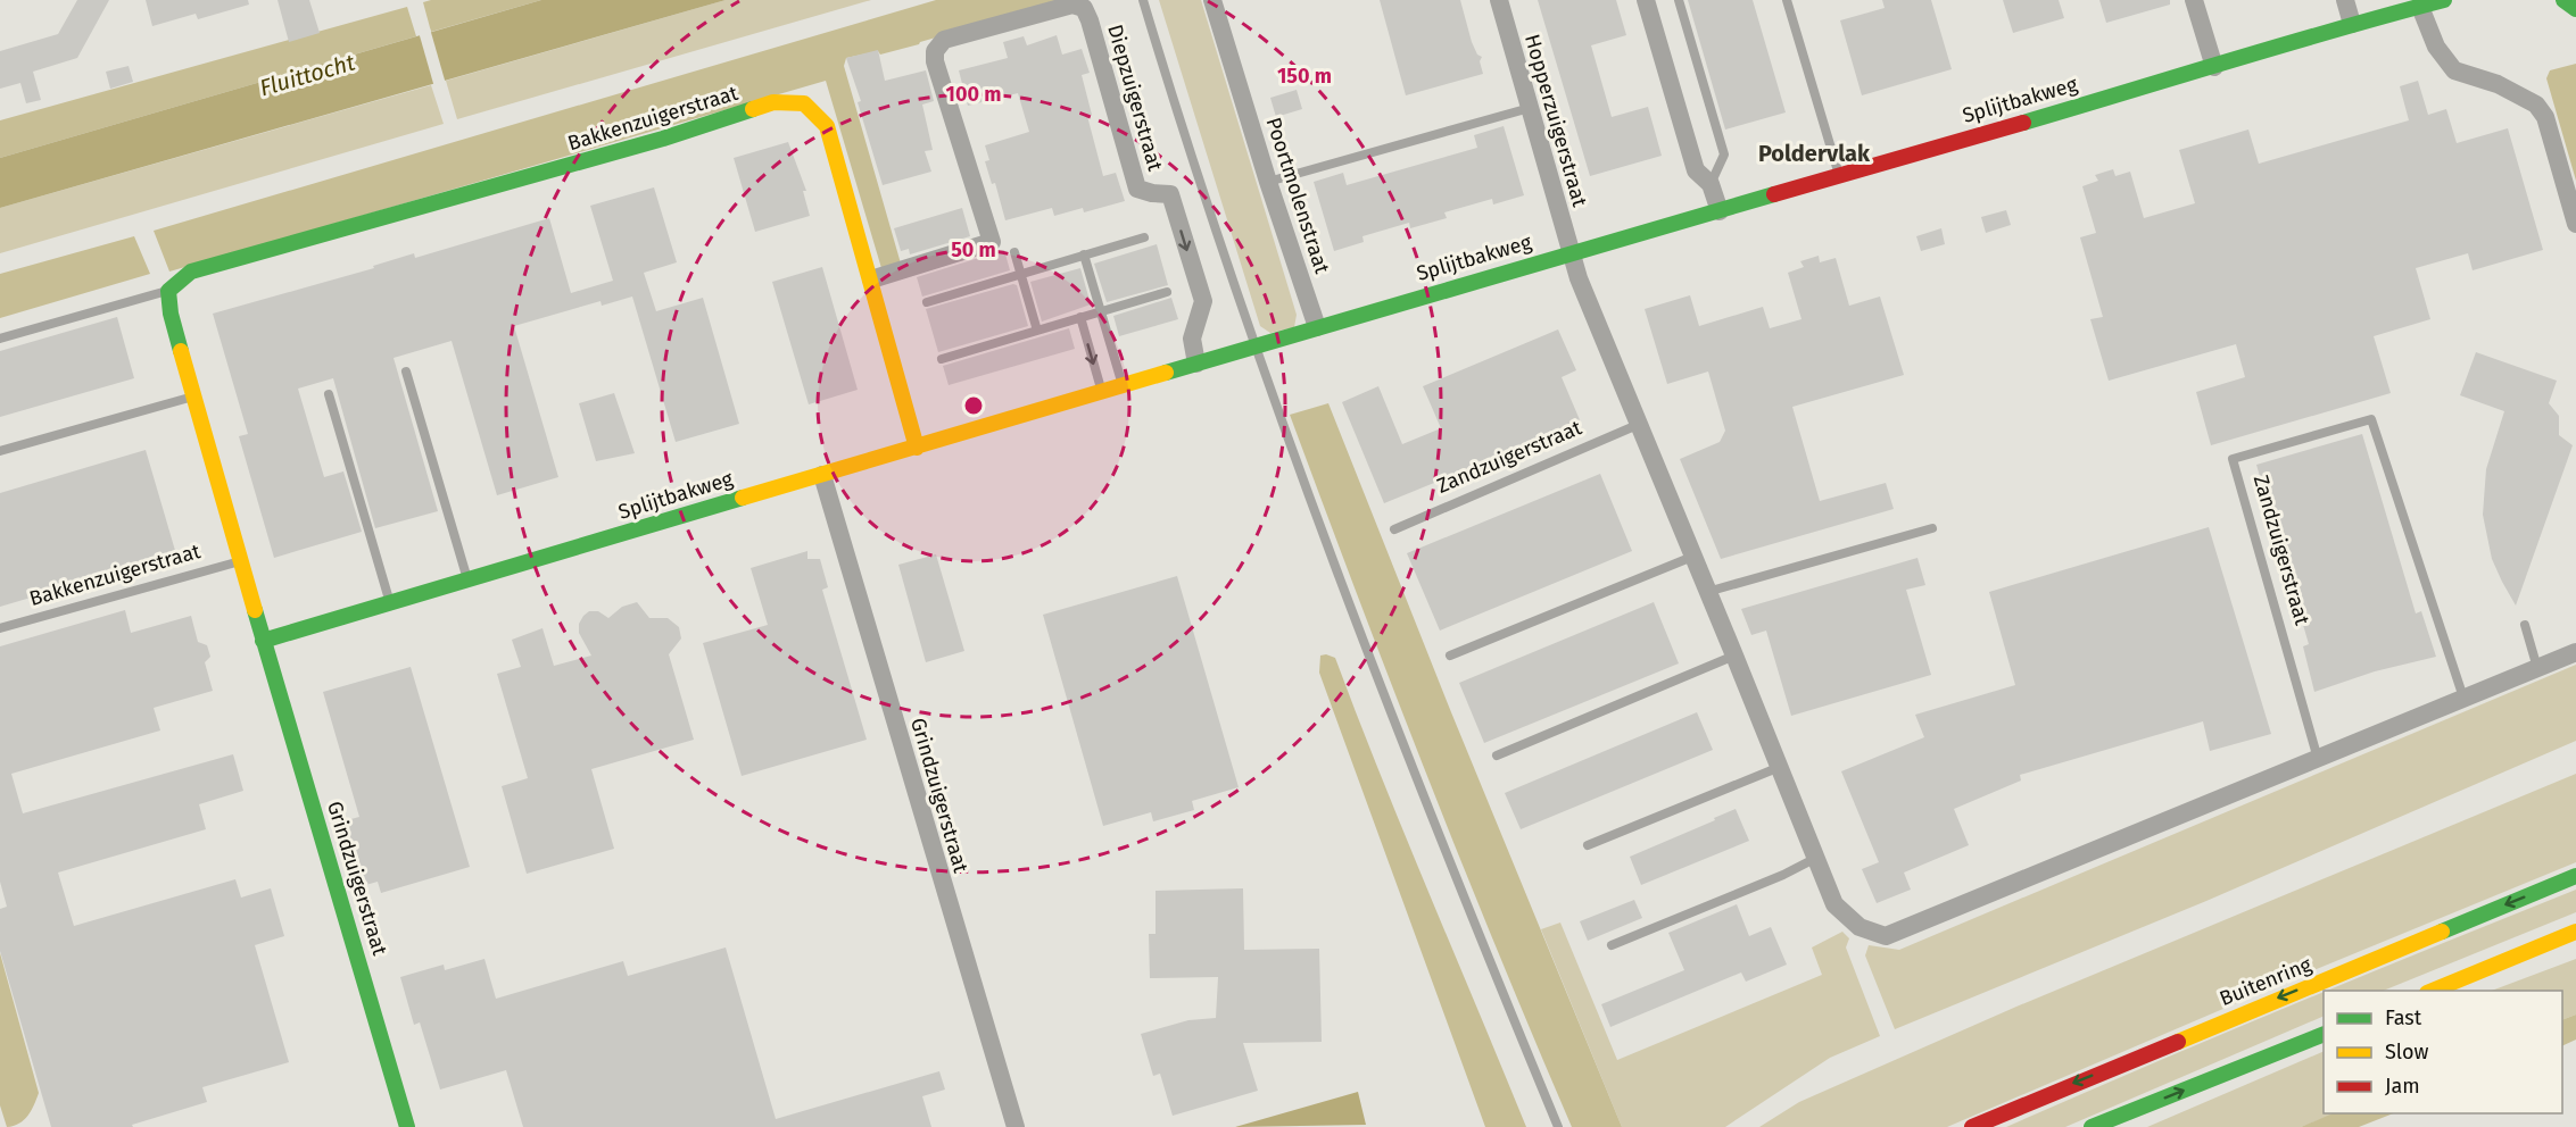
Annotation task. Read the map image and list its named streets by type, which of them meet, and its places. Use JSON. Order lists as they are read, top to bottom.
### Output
{
  "streets": {
    "main road": [
      "Splijtbakweg",
      "Bakkenzuigerstraat",
      "Grindzuigerstraat",
      "Buitenring"
    ],
    "street": ["Diepzuigerstraat", "Hopperzuigerstraat", "Poortmolenstraat"],
    "lane": ["Zandzuigerstraat"]
  },
  "crossings": [
    ["Diepzuigerstraat", "Splijtbakweg"],
    ["Diepzuigerstraat", "Bakkenzuigerstraat"],
    ["Splijtbakweg", "Bakkenzuigerstraat"],
    ["Splijtbakweg", "Hopperzuigerstraat"],
    ["Splijtbakweg", "Poortmolenstraat"],
    ["Splijtbakweg", "Grindzuigerstraat"]
  ],
  "districts": ["Poldervlak"],
  "water": ["Fluittocht"],
  "legend": ["Fast", "Slow", "Jam"],
  "rings": ["150 m", "100 m", "50 m"]
}
